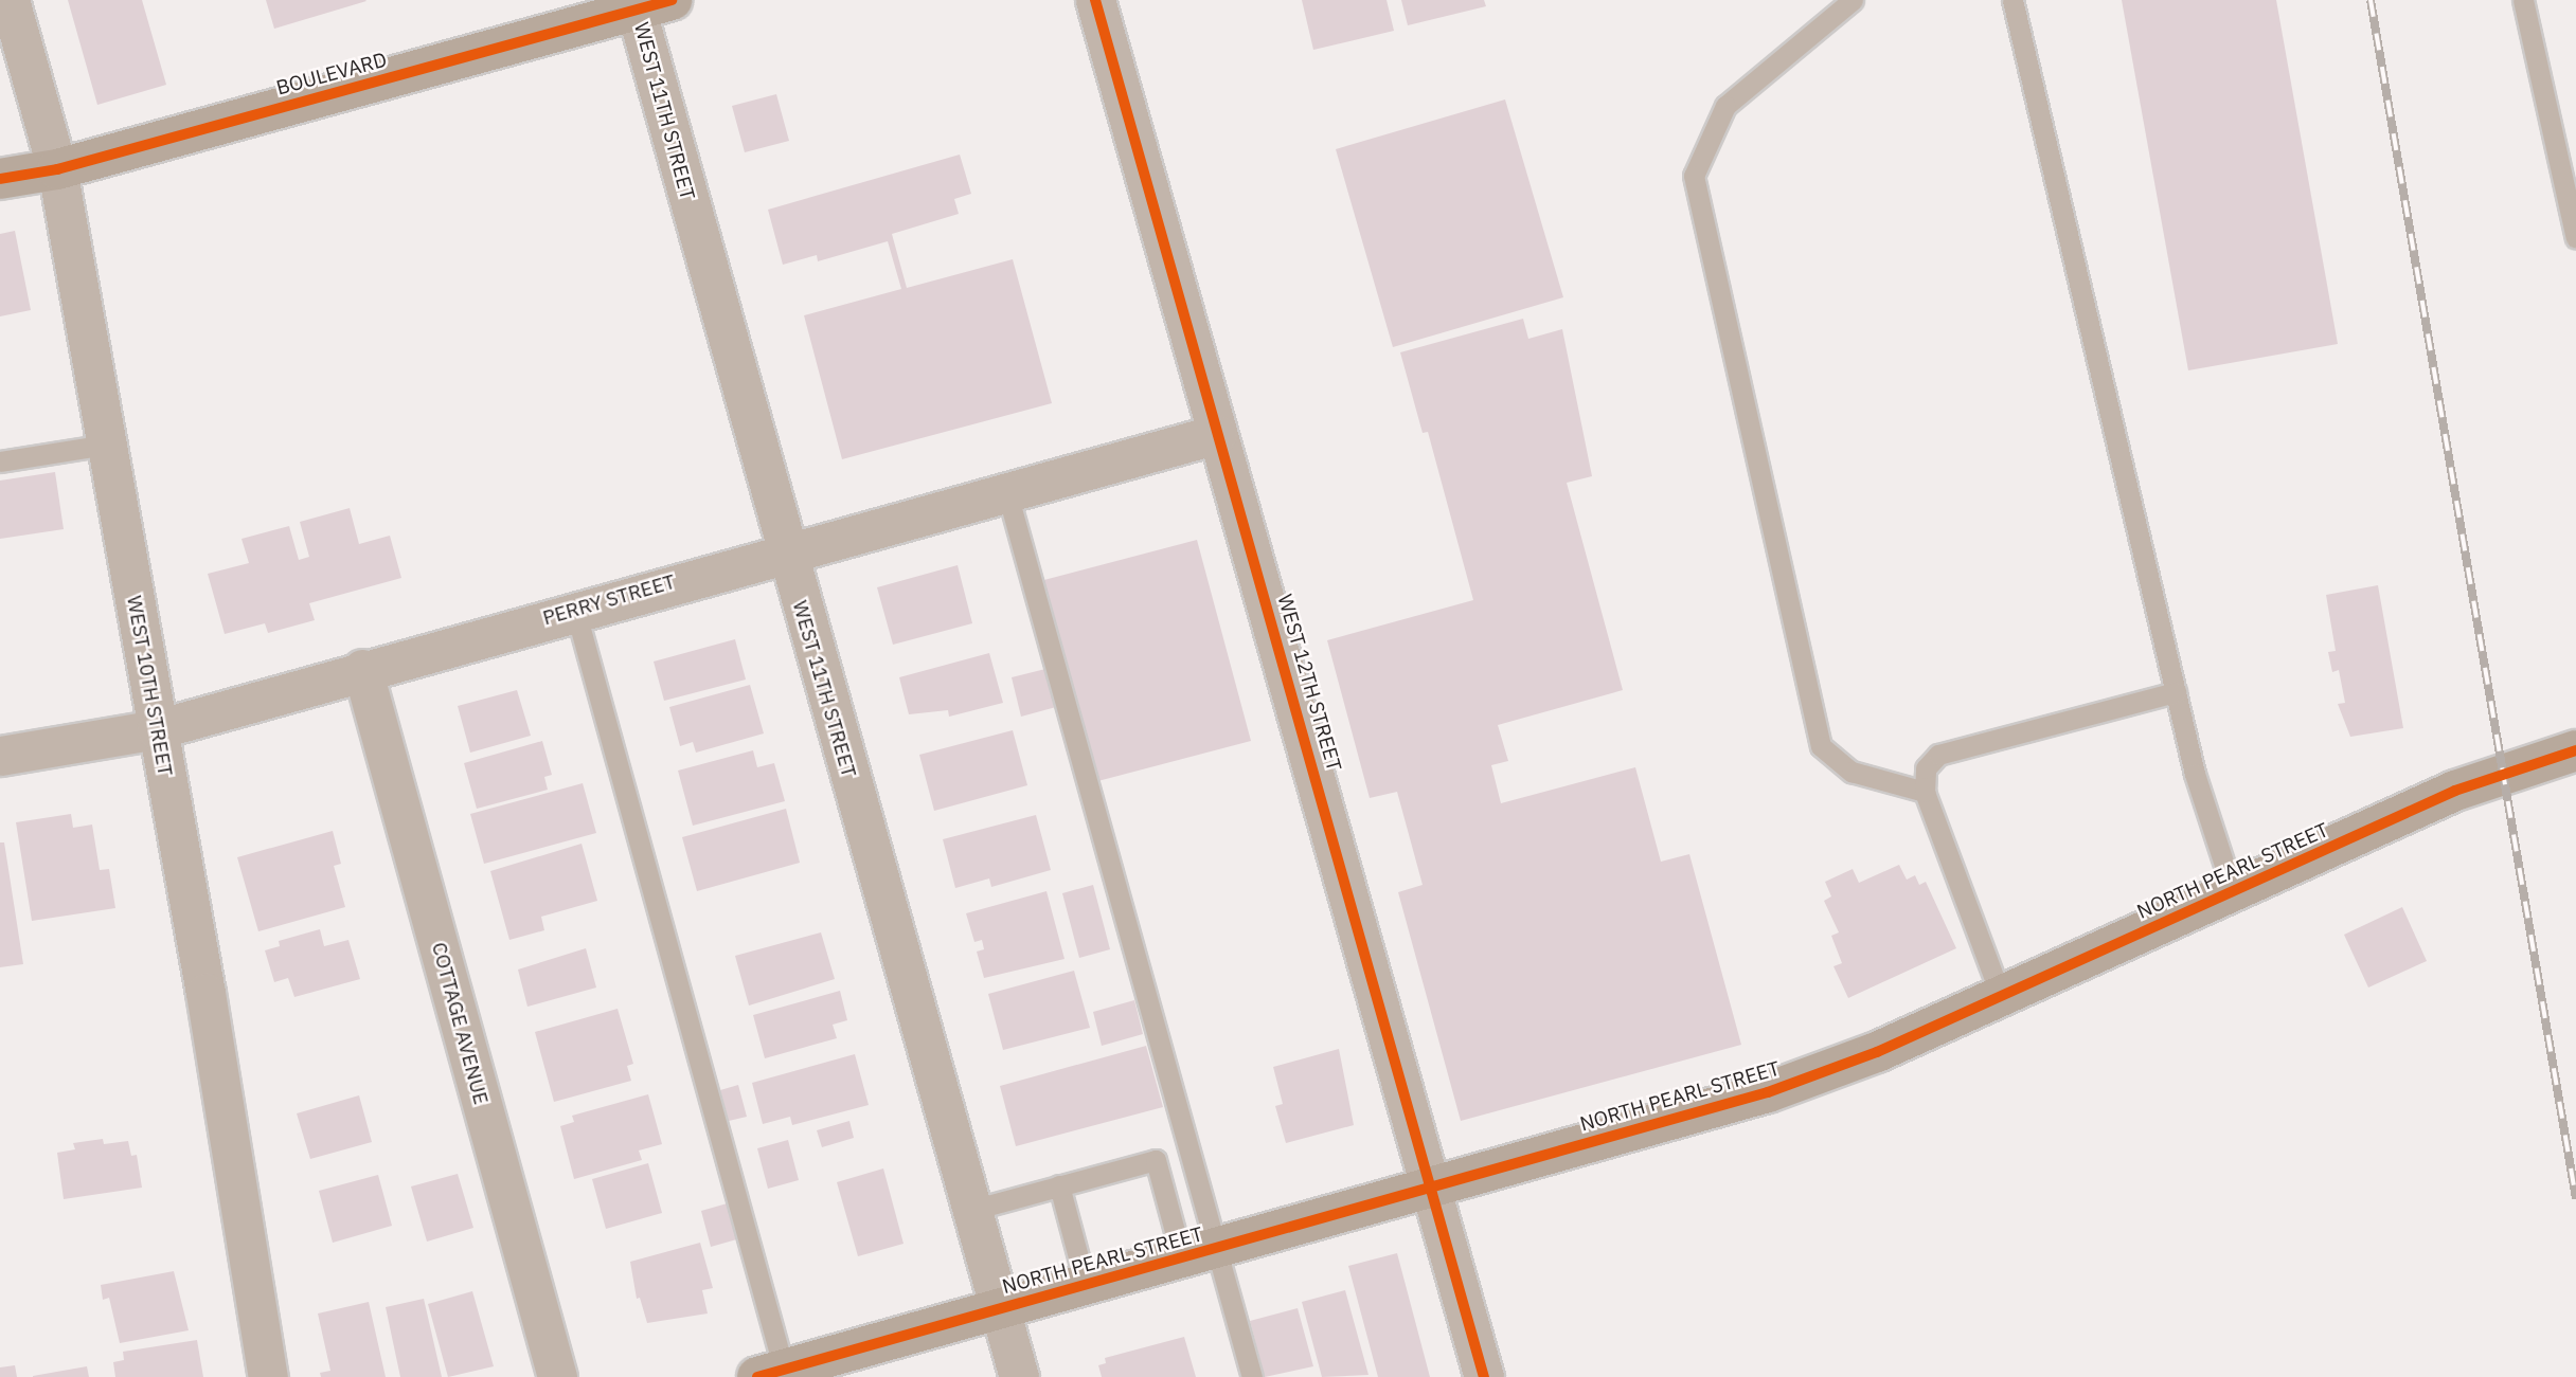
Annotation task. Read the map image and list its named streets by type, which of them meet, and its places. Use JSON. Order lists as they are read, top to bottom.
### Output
{
  "streets": {
    "street": [
      "BOULEVARD",
      "WEST 11TH STREET",
      "PERRY STREET",
      "WEST 12TH STREET",
      "WEST 10TH STREET",
      "NORTH PEARL STREET",
      "COTTAGE AVENUE"
    ]
  },
  "crossings": [
    ["BOULEVARD", "WEST 11TH STREET"],
    ["BOULEVARD", "WEST 10TH STREET"],
    ["WEST 11TH STREET", "PERRY STREET"],
    ["WEST 11TH STREET", "NORTH PEARL STREET"],
    ["PERRY STREET", "WEST 12TH STREET"],
    ["PERRY STREET", "WEST 10TH STREET"],
    ["PERRY STREET", "COTTAGE AVENUE"],
    ["WEST 12TH STREET", "NORTH PEARL STREET"]
  ]
}
